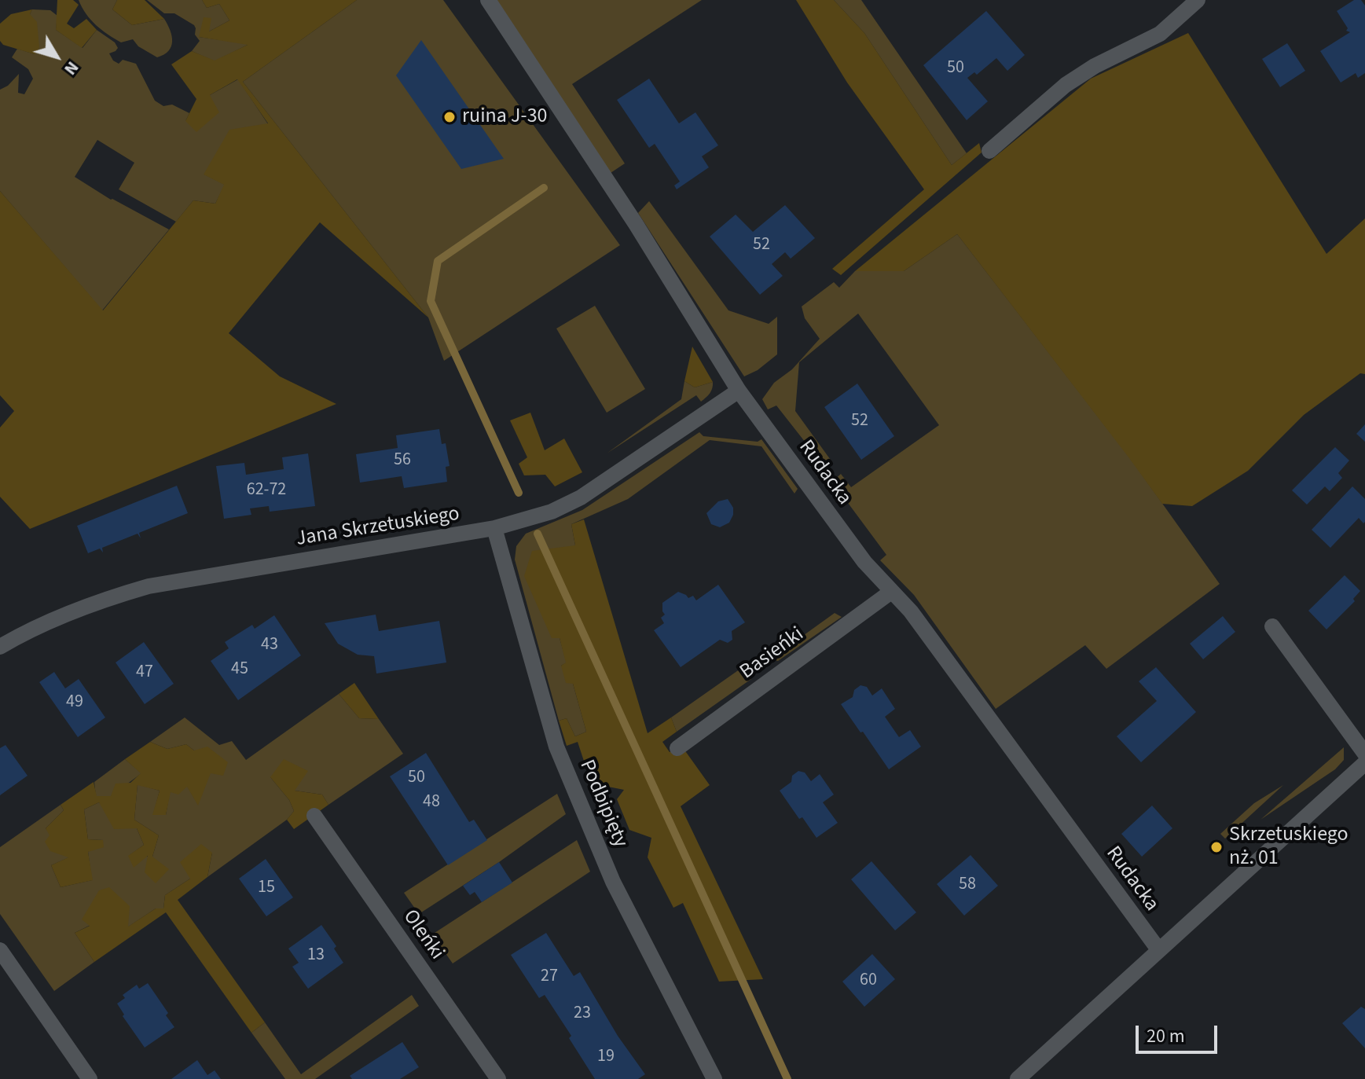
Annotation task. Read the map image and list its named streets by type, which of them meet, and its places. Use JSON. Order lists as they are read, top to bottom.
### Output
{
  "streets": {
    "street": [
      "Rudacka",
      "Jana Skrzetuskiego",
      "Basieńki",
      "Podbipięty",
      "Oleńki"
    ]
  },
  "crossings": [
    ["Rudacka", "Jana Skrzetuskiego"],
    ["Rudacka", "Basieńki"],
    ["Jana Skrzetuskiego", "Podbipięty"]
  ],
  "places": ["ruina J-30", "Skrzetuskiego nż. 01"],
  "house_numbers": [
    "50",
    "52",
    "52",
    "56",
    "62-72",
    "43",
    "45",
    "47",
    "49",
    "50",
    "48",
    "58",
    "15",
    "13",
    "27",
    "60",
    "23",
    "19"
  ],
  "scale_bar": "20 m",
  "north": "bottom right"
}
